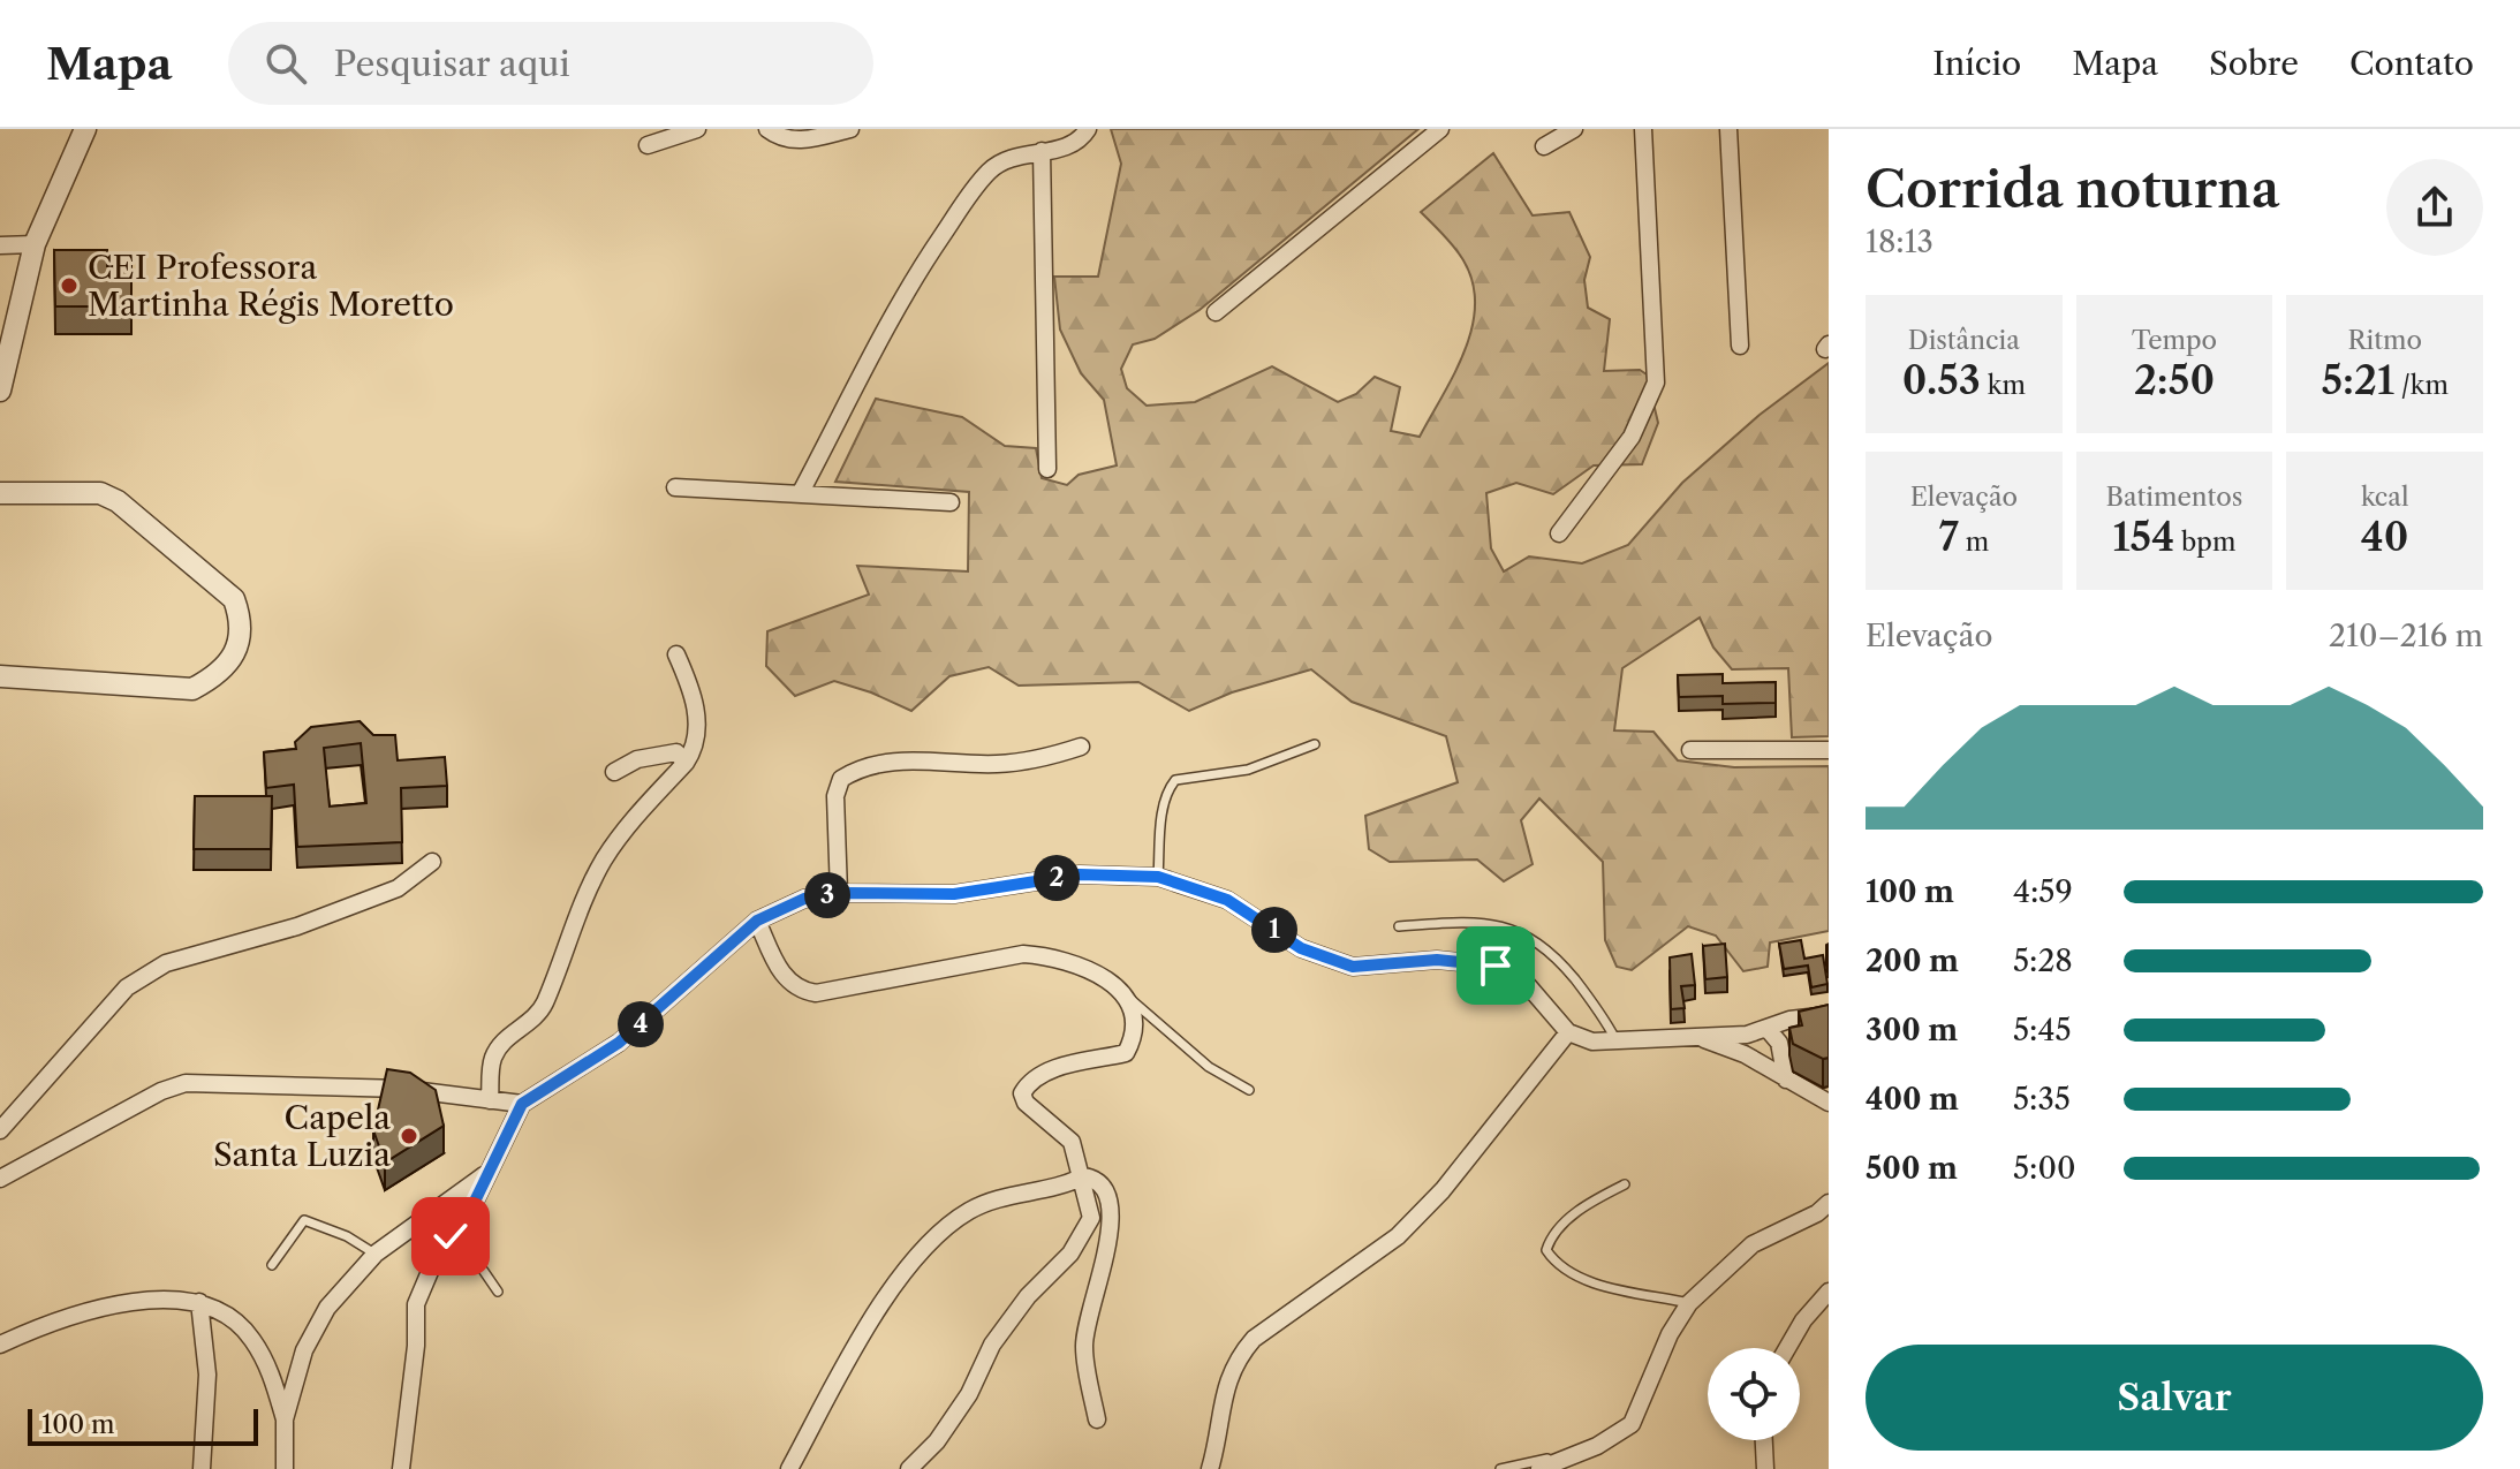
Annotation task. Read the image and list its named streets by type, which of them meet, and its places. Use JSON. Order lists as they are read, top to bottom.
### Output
{
  "places": ["CEI Professora Martinha Régis Moretto", "Capela Santa Luzia"],
  "scale_bar": "100 m",
  "page": {
    "header": "Mapa",
    "search": "Pesquisar aqui",
    "nav": [
      "Início",
      "Mapa",
      "Sobre",
      "Contato"
    ],
    "heading": ["Corrida noturna", "18:13"],
    "stats": [
      ["Distância", "0.53 km"],
      ["Tempo", "2:50"],
      ["Ritmo", "5:21 /km"],
      ["Elevação", "7 m"],
      ["Batimentos", "154 bpm"],
      ["kcal", "40"]
    ],
    "chart": ["Elevação", "210–216 m"],
    "pins": [
      "2",
      "3",
      "1",
      "4"
    ],
    "list": [
      {
        "name": "100 m",
        "note": "4:59"
      },
      {
        "name": "200 m",
        "note": "5:28"
      },
      {
        "name": "300 m",
        "note": "5:45"
      },
      {
        "name": "400 m",
        "note": "5:35"
      },
      {
        "name": "500 m",
        "note": "5:00"
      }
    ],
    "buttons": "Salvar",
    "scale": "100 m"
  }
}
